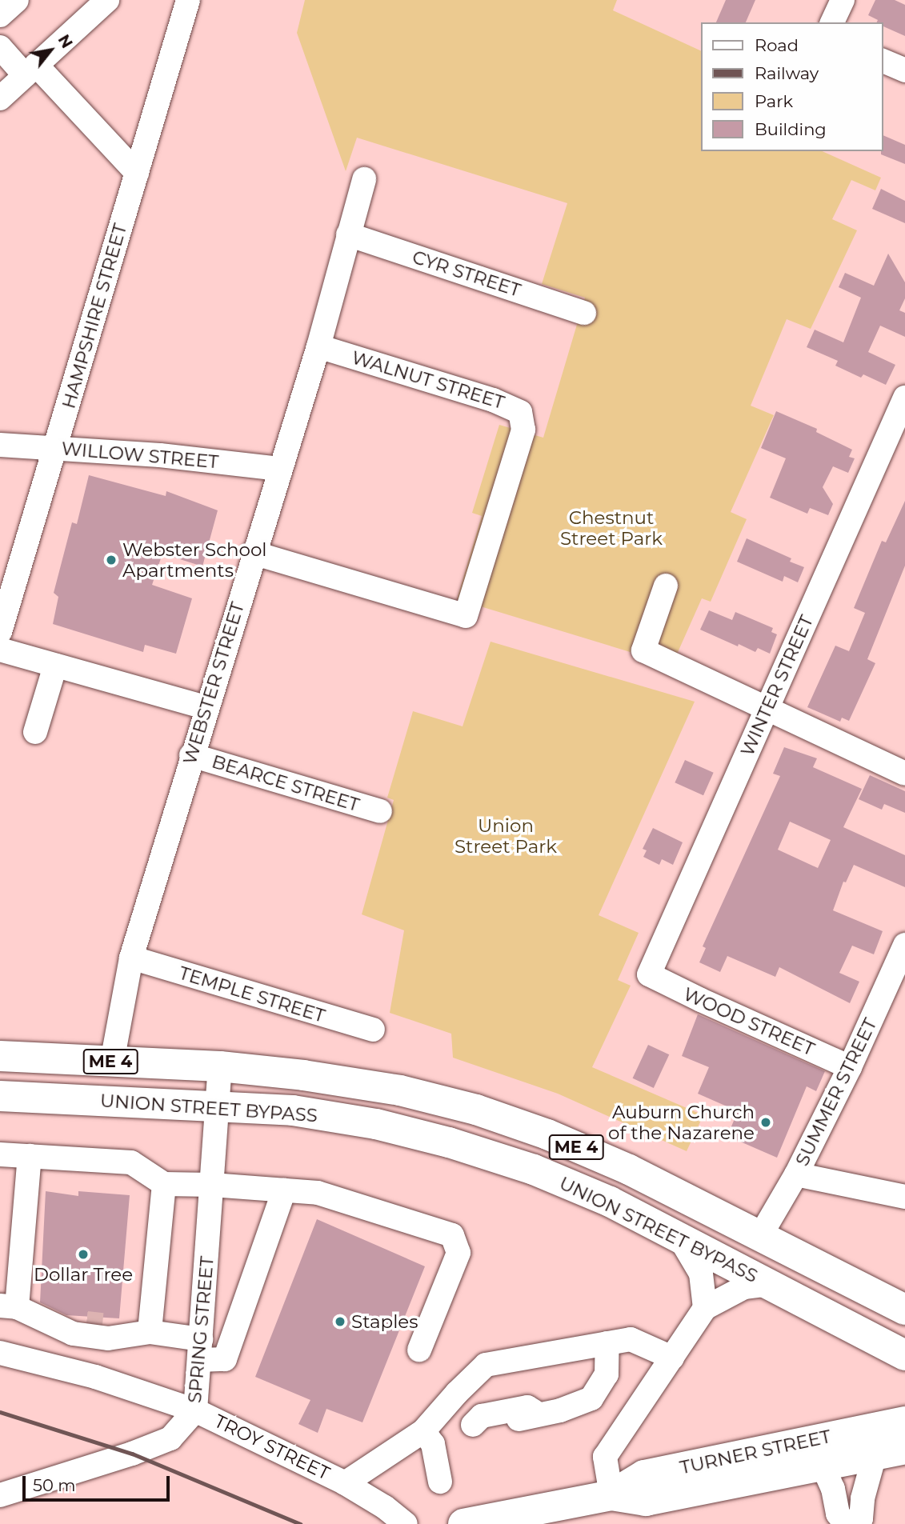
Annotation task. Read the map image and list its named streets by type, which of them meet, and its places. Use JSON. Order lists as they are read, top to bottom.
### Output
{
  "streets": {
    "highway": ["ME 4", "UNION STREET BYPASS", "TURNER STREET"],
    "street": [
      "CYR STREET",
      "HAMPSHIRE STREET",
      "WALNUT STREET",
      "WILLOW STREET",
      "WEBSTER STREET",
      "WINTER STREET",
      "BEARCE STREET",
      "TEMPLE STREET",
      "WOOD STREET",
      "SUMMER STREET",
      "SPRING STREET",
      "TROY STREET"
    ]
  },
  "crossings": [
    ["CYR STREET", "WEBSTER STREET"],
    ["HAMPSHIRE STREET", "WILLOW STREET"],
    ["WALNUT STREET", "WEBSTER STREET"],
    ["WILLOW STREET", "WEBSTER STREET"],
    ["WEBSTER STREET", "BEARCE STREET"],
    ["WEBSTER STREET", "TEMPLE STREET"],
    ["WEBSTER STREET", "UNION STREET BYPASS"],
    ["WINTER STREET", "WOOD STREET"],
    ["WOOD STREET", "SUMMER STREET"],
    ["SUMMER STREET", "UNION STREET BYPASS"],
    ["UNION STREET BYPASS", "SPRING STREET"],
    ["SPRING STREET", "TROY STREET"]
  ],
  "parks": ["Chestnut Street Park", "Union Street Park"],
  "places": [
    "Webster School Apartments",
    "Auburn Church of the Nazarene",
    "Dollar Tree",
    "Staples"
  ],
  "legend": [
    "Road",
    "Railway",
    "Park",
    "Building"
  ],
  "scale_bar": "50 m",
  "north": "top right"
}
